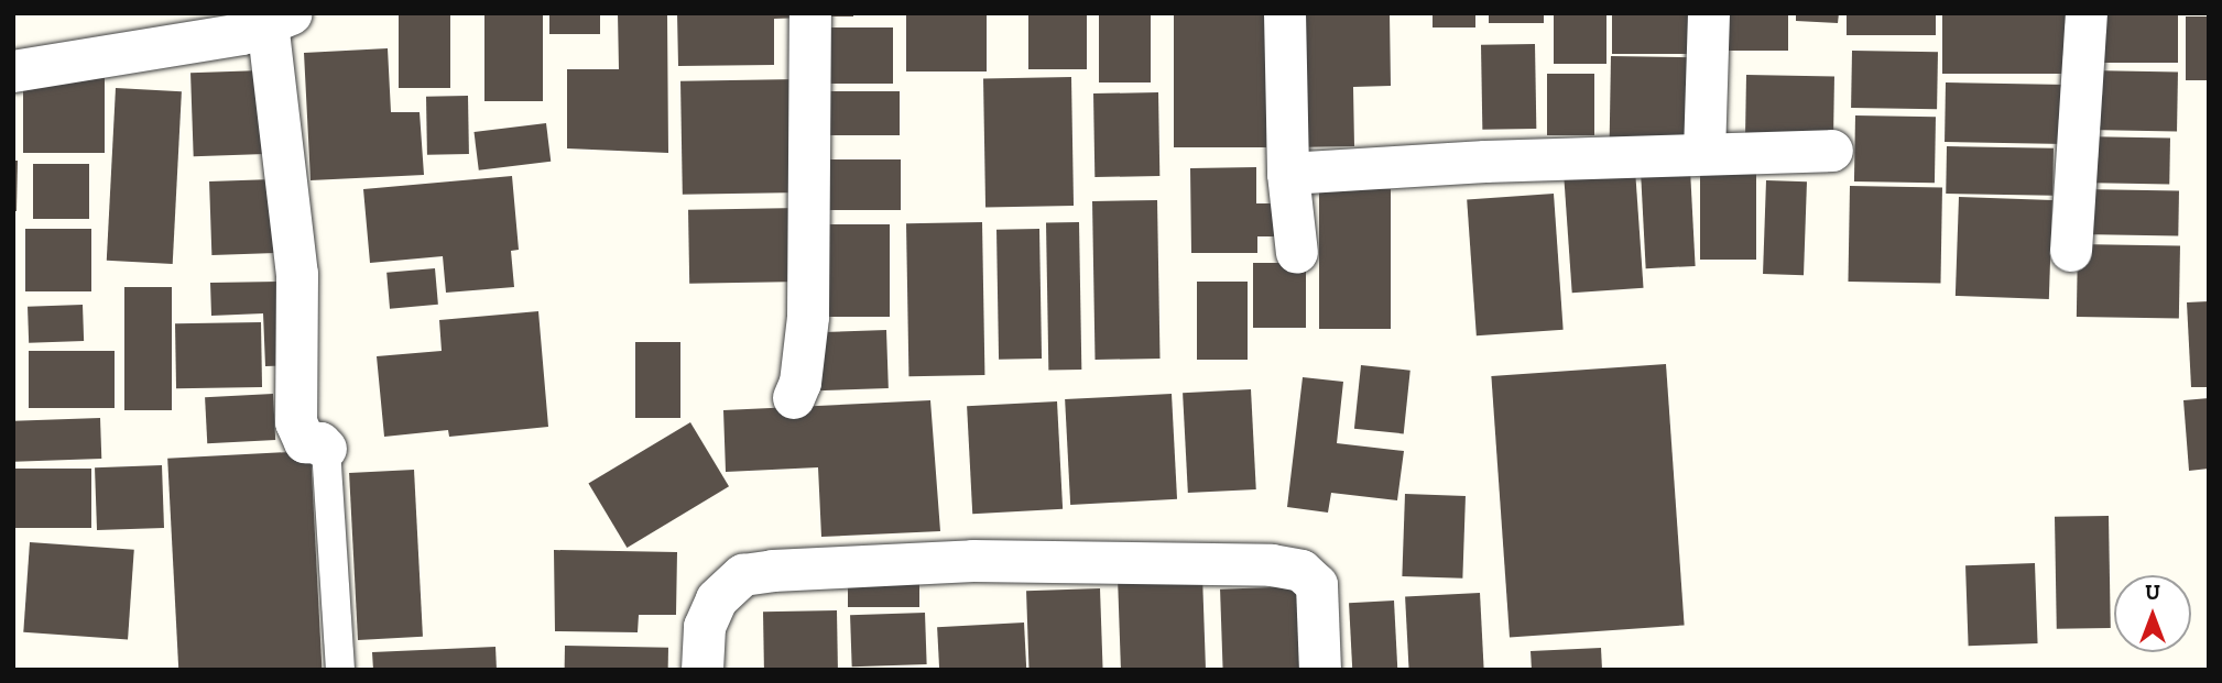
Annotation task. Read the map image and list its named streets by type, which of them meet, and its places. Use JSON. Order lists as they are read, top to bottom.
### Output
{
  "north": "top"
}
